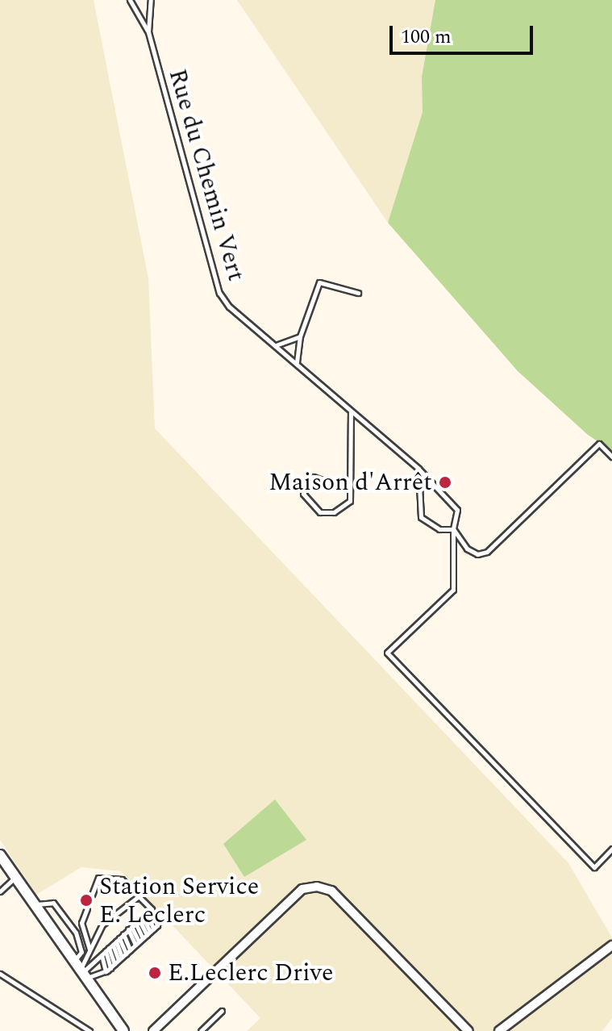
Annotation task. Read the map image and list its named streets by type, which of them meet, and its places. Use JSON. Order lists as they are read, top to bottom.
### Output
{
  "streets": {
    "lane": ["Rue du Chemin Vert"]
  },
  "places": ["Maison d'Arrêt", "Station Service E. Leclerc", "E.Leclerc Drive"],
  "scale_bar": "100 m"
}
